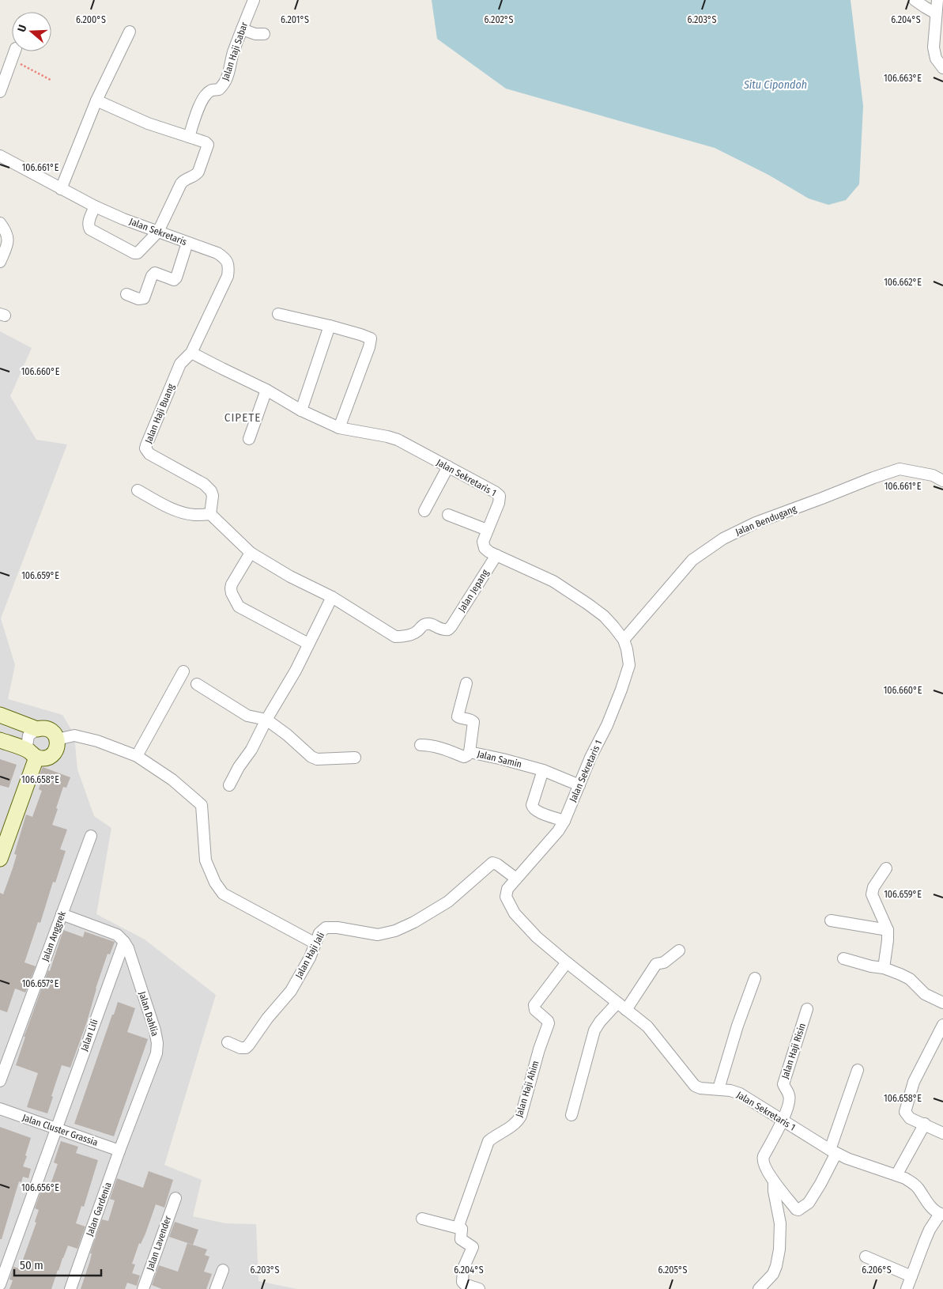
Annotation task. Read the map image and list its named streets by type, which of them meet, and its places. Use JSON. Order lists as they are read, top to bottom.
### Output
{
  "streets": {
    "street": [
      "Jalan Haji Sabar",
      "Jalan Sekretaris",
      "Jalan Haji Buang",
      "Jalan Sekretaris 1",
      "Jalan Bendugang",
      "Jalan Jepang",
      "Jalan Samin",
      "Jalan Anggrek",
      "Jalan Haji Jali",
      "Jalan Dahlia",
      "Jalan Lili",
      "Jalan Haji Risin",
      "Jalan Haji Ahim",
      "Jalan Cluster Grassia",
      "Jalan Gardenia",
      "Jalan Lavender"
    ]
  },
  "crossings": [
    ["Jalan Sekretaris", "Jalan Haji Buang"],
    ["Jalan Sekretaris", "Jalan Sekretaris 1"],
    ["Jalan Haji Buang", "Jalan Sekretaris 1"],
    ["Jalan Sekretaris 1", "Jalan Bendugang"],
    ["Jalan Sekretaris 1", "Jalan Jepang"],
    ["Jalan Sekretaris 1", "Jalan Samin"],
    ["Jalan Sekretaris 1", "Jalan Haji Jali"],
    ["Jalan Sekretaris 1", "Jalan Haji Risin"],
    ["Jalan Sekretaris 1", "Jalan Haji Ahim"],
    ["Jalan Dahlia", "Jalan Lili"],
    ["Jalan Dahlia", "Jalan Cluster Grassia"],
    ["Jalan Dahlia", "Jalan Gardenia"],
    ["Jalan Lili", "Jalan Cluster Grassia"],
    ["Jalan Cluster Grassia", "Jalan Gardenia"]
  ],
  "districts": ["CIPETE"],
  "water": ["Situ Cipondoh"],
  "scale_bar": "50 m",
  "north": "left",
  "coordinates": [
    "6.200°S",
    "6.201°S",
    "6.202°S",
    "6.203°S",
    "6.204°S",
    "106.663°E",
    "106.661°E",
    "106.662°E",
    "106.660°E",
    "106.659°E",
    "106.658°E",
    "106.657°E",
    "106.656°E",
    "6.205°S",
    "6.206°S"
  ]
}
